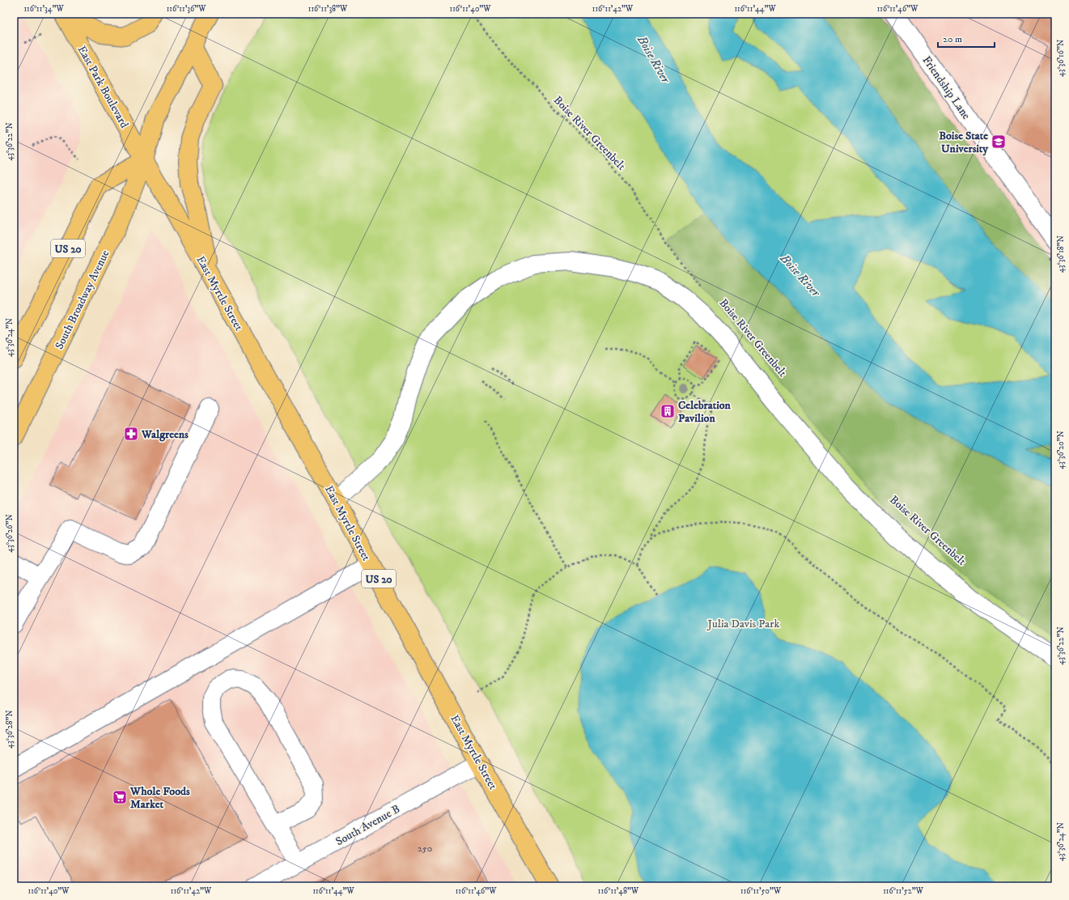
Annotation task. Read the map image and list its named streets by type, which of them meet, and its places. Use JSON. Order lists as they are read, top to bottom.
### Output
{
  "streets": {
    "main road": [
      "East Park Boulevard",
      "US 20",
      "East Myrtle Street",
      "South Broadway Avenue"
    ],
    "street": ["Friendship Lane", "South Avenue B"],
    "path": ["Boise River Greenbelt"]
  },
  "crossings": [
    ["East Park Boulevard", "US 20"],
    ["East Park Boulevard", "East Myrtle Street"],
    ["East Park Boulevard", "South Broadway Avenue"],
    ["US 20", "East Myrtle Street"],
    ["US 20", "South Broadway Avenue"],
    ["East Myrtle Street", "South Broadway Avenue"],
    ["East Myrtle Street", "South Avenue B"]
  ],
  "water": ["Boise River"],
  "parks": ["Julia Davis Park"],
  "places": {
    "school or university": ["Boise State University"],
    "building": ["Celebration Pavilion"],
    "pharmacy": ["Walgreens"],
    "supermarket": ["Whole Foods Market"]
  },
  "house_numbers": ["250"],
  "scale_bar": "20 m",
  "coordinates": [
    "116°11'34\"W",
    "116°11'36\"W",
    "116°11'38\"W",
    "116°11'40\"W",
    "116°11'42\"W",
    "116°11'44\"W",
    "116°11'46\"W",
    "43°36'16\"N",
    "43°36'22\"N",
    "43°36'18\"N",
    "43°36'24\"N",
    "43°36'20\"N",
    "43°36'26\"N",
    "43°36'28\"N",
    "116°11'48\"W",
    "116°11'50\"W",
    "116°11'52\"W"
  ]
}
